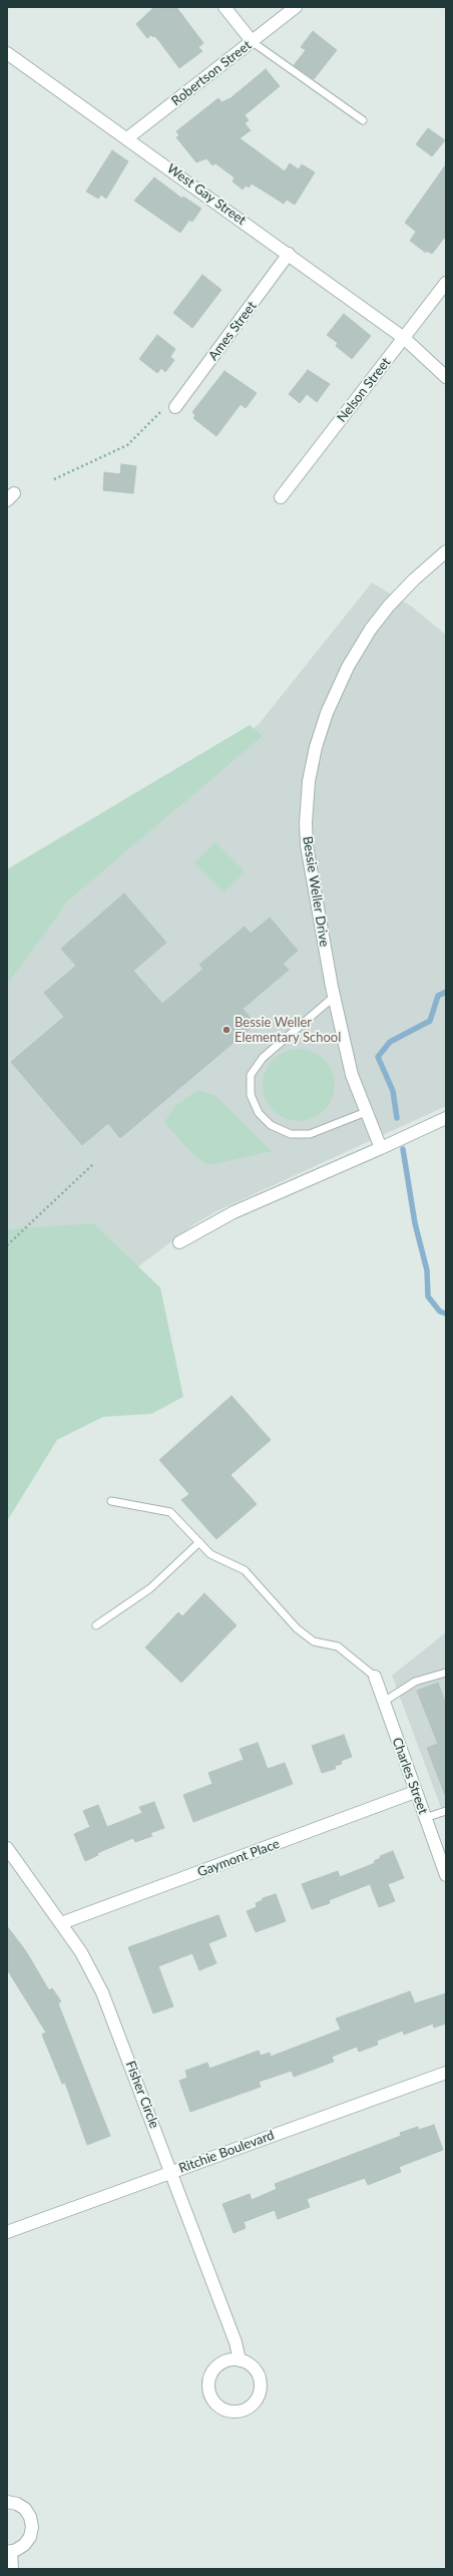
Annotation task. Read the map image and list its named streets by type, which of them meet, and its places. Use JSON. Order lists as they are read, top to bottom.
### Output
{
  "streets": {
    "street": [
      "Robertson Street",
      "West Gay Street",
      "Ames Street",
      "Nelson Street",
      "Bessie Weller Drive",
      "Charles Street",
      "Gaymont Place",
      "Fisher Circle",
      "Ritchie Boulevard"
    ]
  },
  "crossings": [
    ["Robertson Street", "West Gay Street"],
    ["West Gay Street", "Ames Street"],
    ["West Gay Street", "Nelson Street"],
    ["Charles Street", "Gaymont Place"],
    ["Gaymont Place", "Fisher Circle"],
    ["Fisher Circle", "Ritchie Boulevard"]
  ],
  "places": ["Bessie Weller Elementary School"]
}
